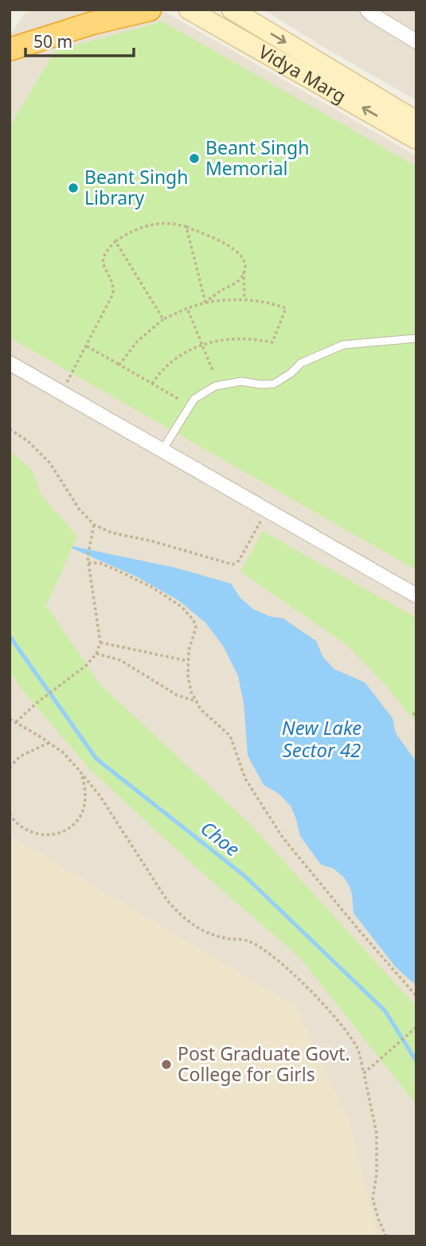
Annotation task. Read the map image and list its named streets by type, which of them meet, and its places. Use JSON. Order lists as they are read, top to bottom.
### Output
{
  "streets": {
    "main road": ["Vidya Marg"]
  },
  "water": ["New Lake Sector 42", "Choe"],
  "places": ["Beant Singh Memorial", "Beant Singh Library", "Post Graduate Govt. College for Girls"],
  "scale_bar": "50 m"
}
